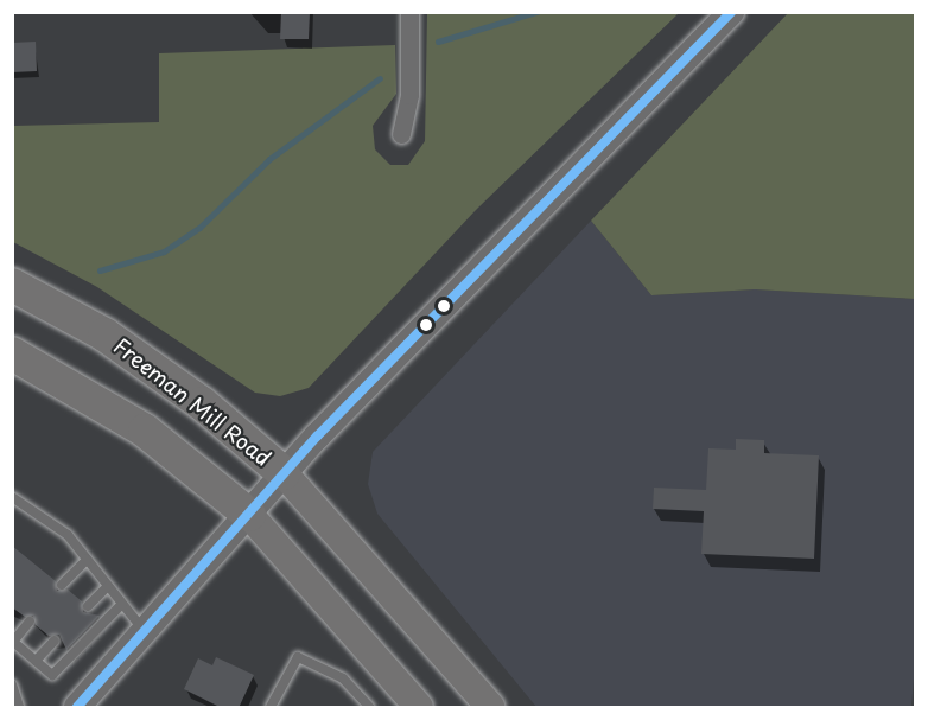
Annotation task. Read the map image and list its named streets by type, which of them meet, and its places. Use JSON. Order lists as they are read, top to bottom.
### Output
{
  "streets": {
    "highway": ["Freeman Mill Road"]
  }
}
